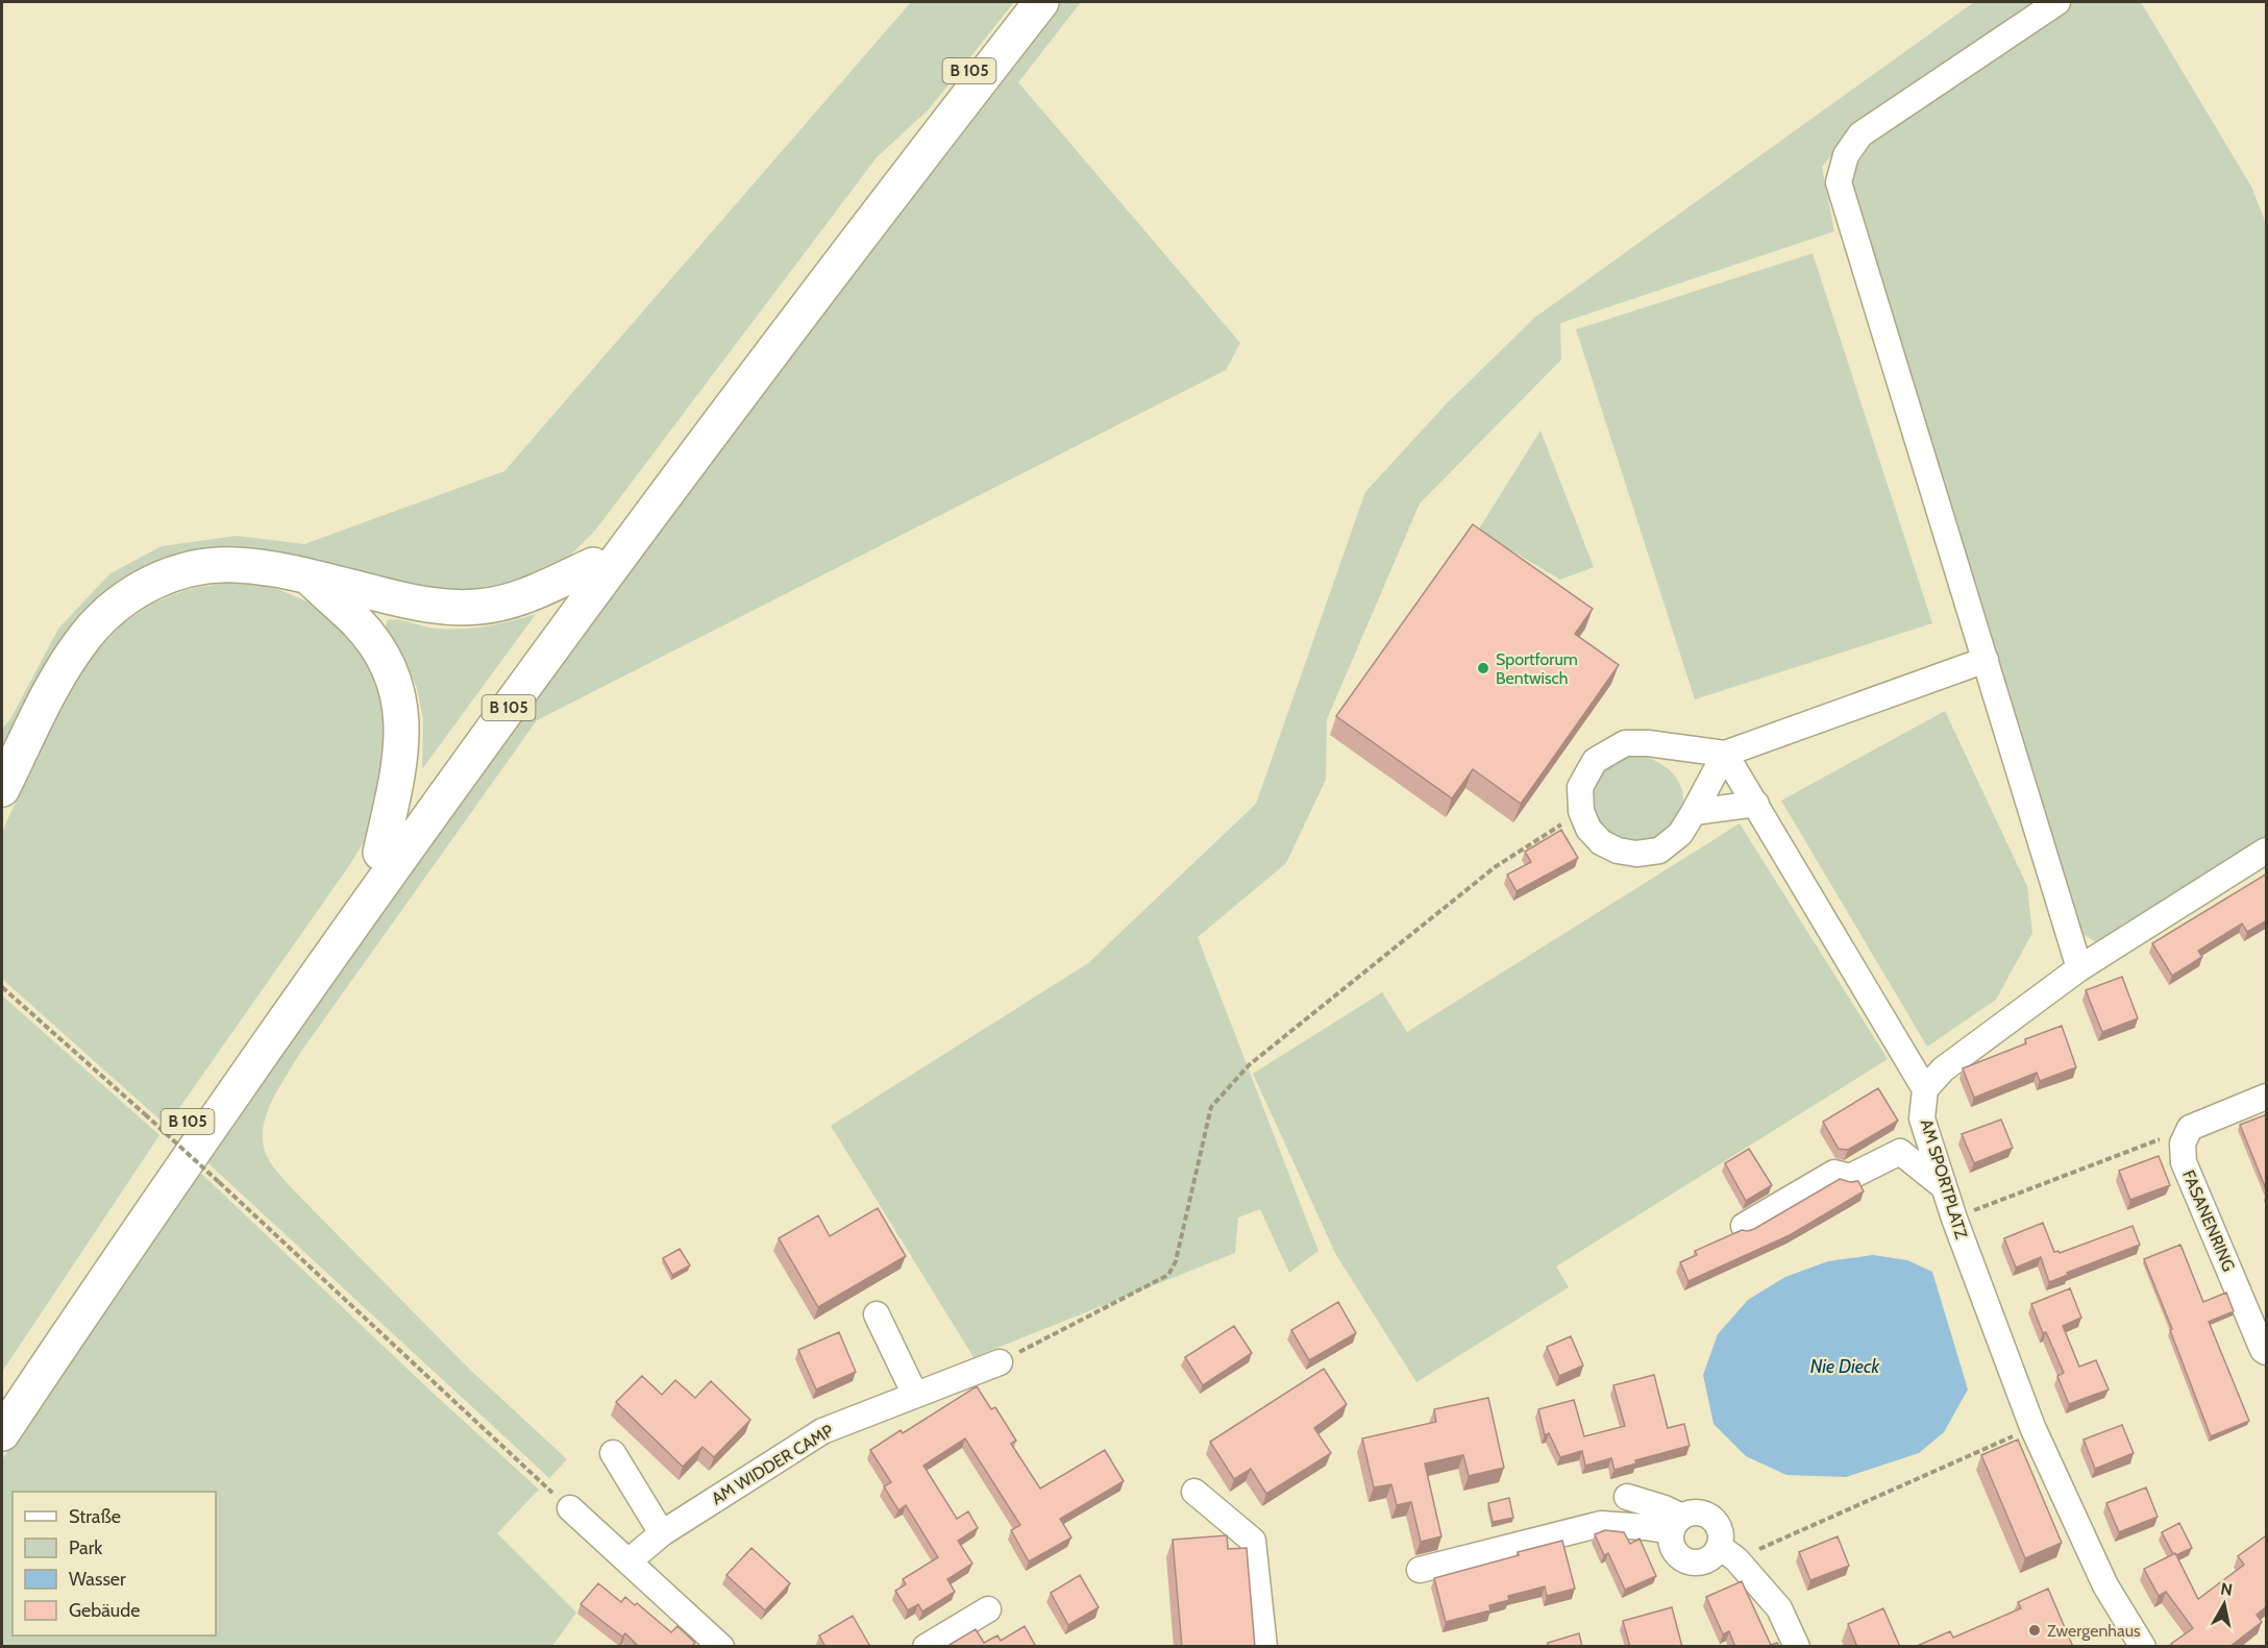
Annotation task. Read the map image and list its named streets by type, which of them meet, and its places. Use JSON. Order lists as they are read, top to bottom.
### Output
{
  "streets": {
    "highway": ["B 105"],
    "street": ["AM SPORTPLATZ", "FASANENRING", "AM WIDDER CAMP"]
  },
  "water": ["Nie Dieck"],
  "places": ["Sportforum Bentwisch", "Zwergenhaus"],
  "legend": [
    "Straße",
    "Park",
    "Wasser",
    "Gebäude"
  ],
  "north": "top"
}
